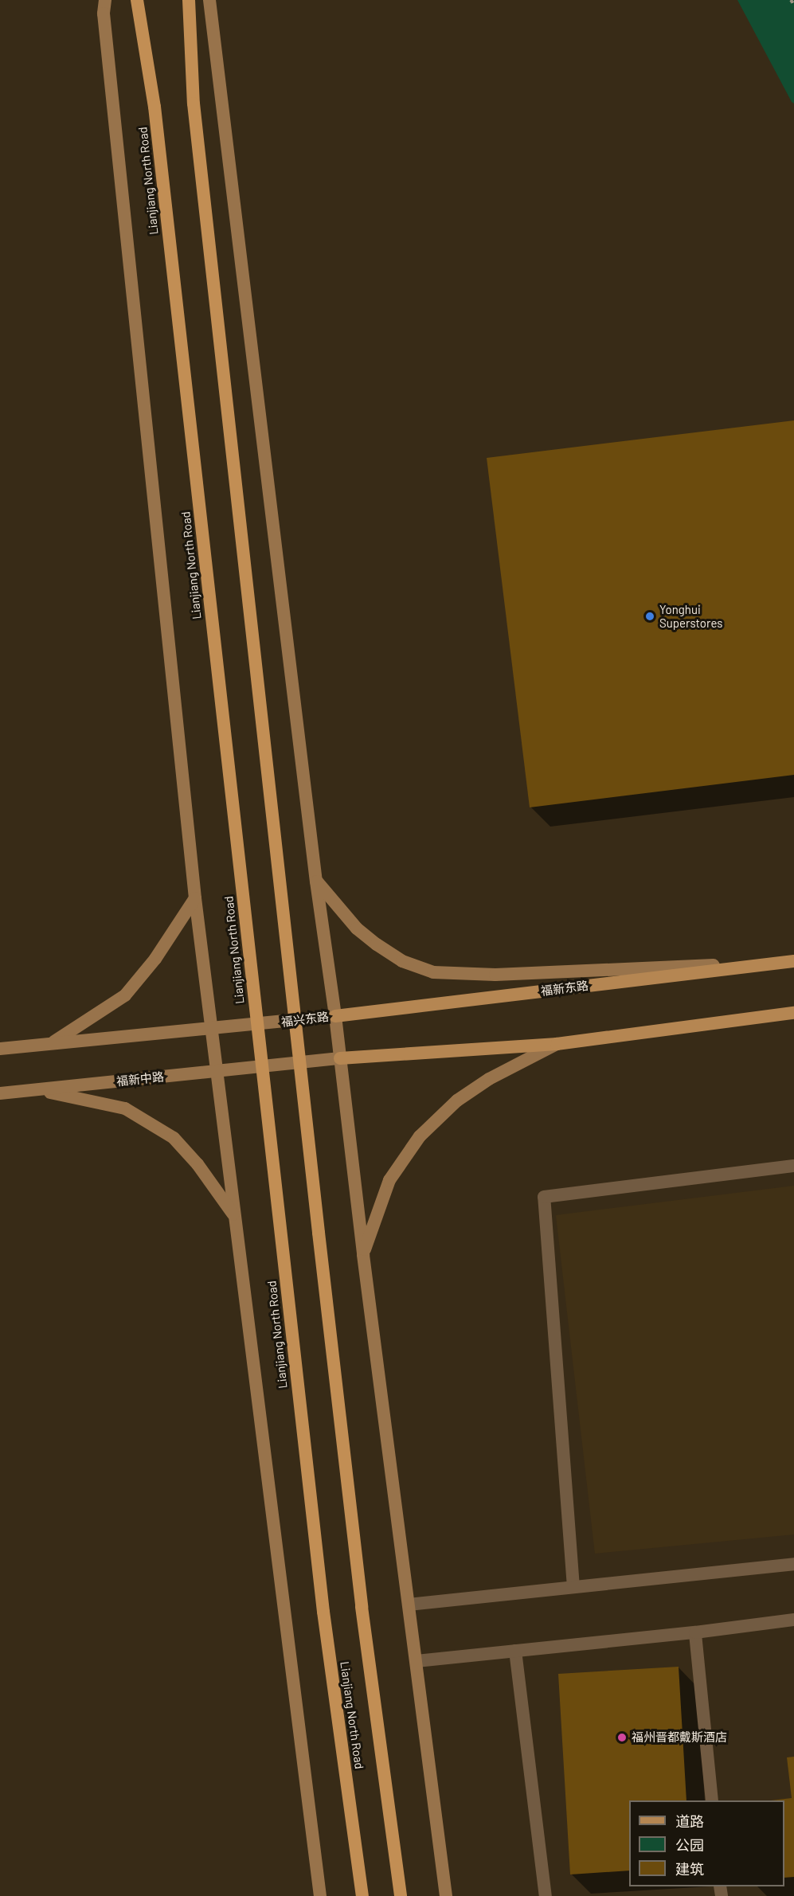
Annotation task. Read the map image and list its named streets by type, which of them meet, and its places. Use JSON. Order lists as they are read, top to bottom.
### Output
{
  "streets": {
    "highway": ["Lianjiang North Road"],
    "main road": ["福新东路", "福兴东路", "福新中路"]
  },
  "crossings": [
    ["福新东路", "福兴东路"]
  ],
  "places": ["Yonghui Superstores", "福州晋都戴斯酒店"],
  "legend": ["道路", "公园", "建筑"]
}
